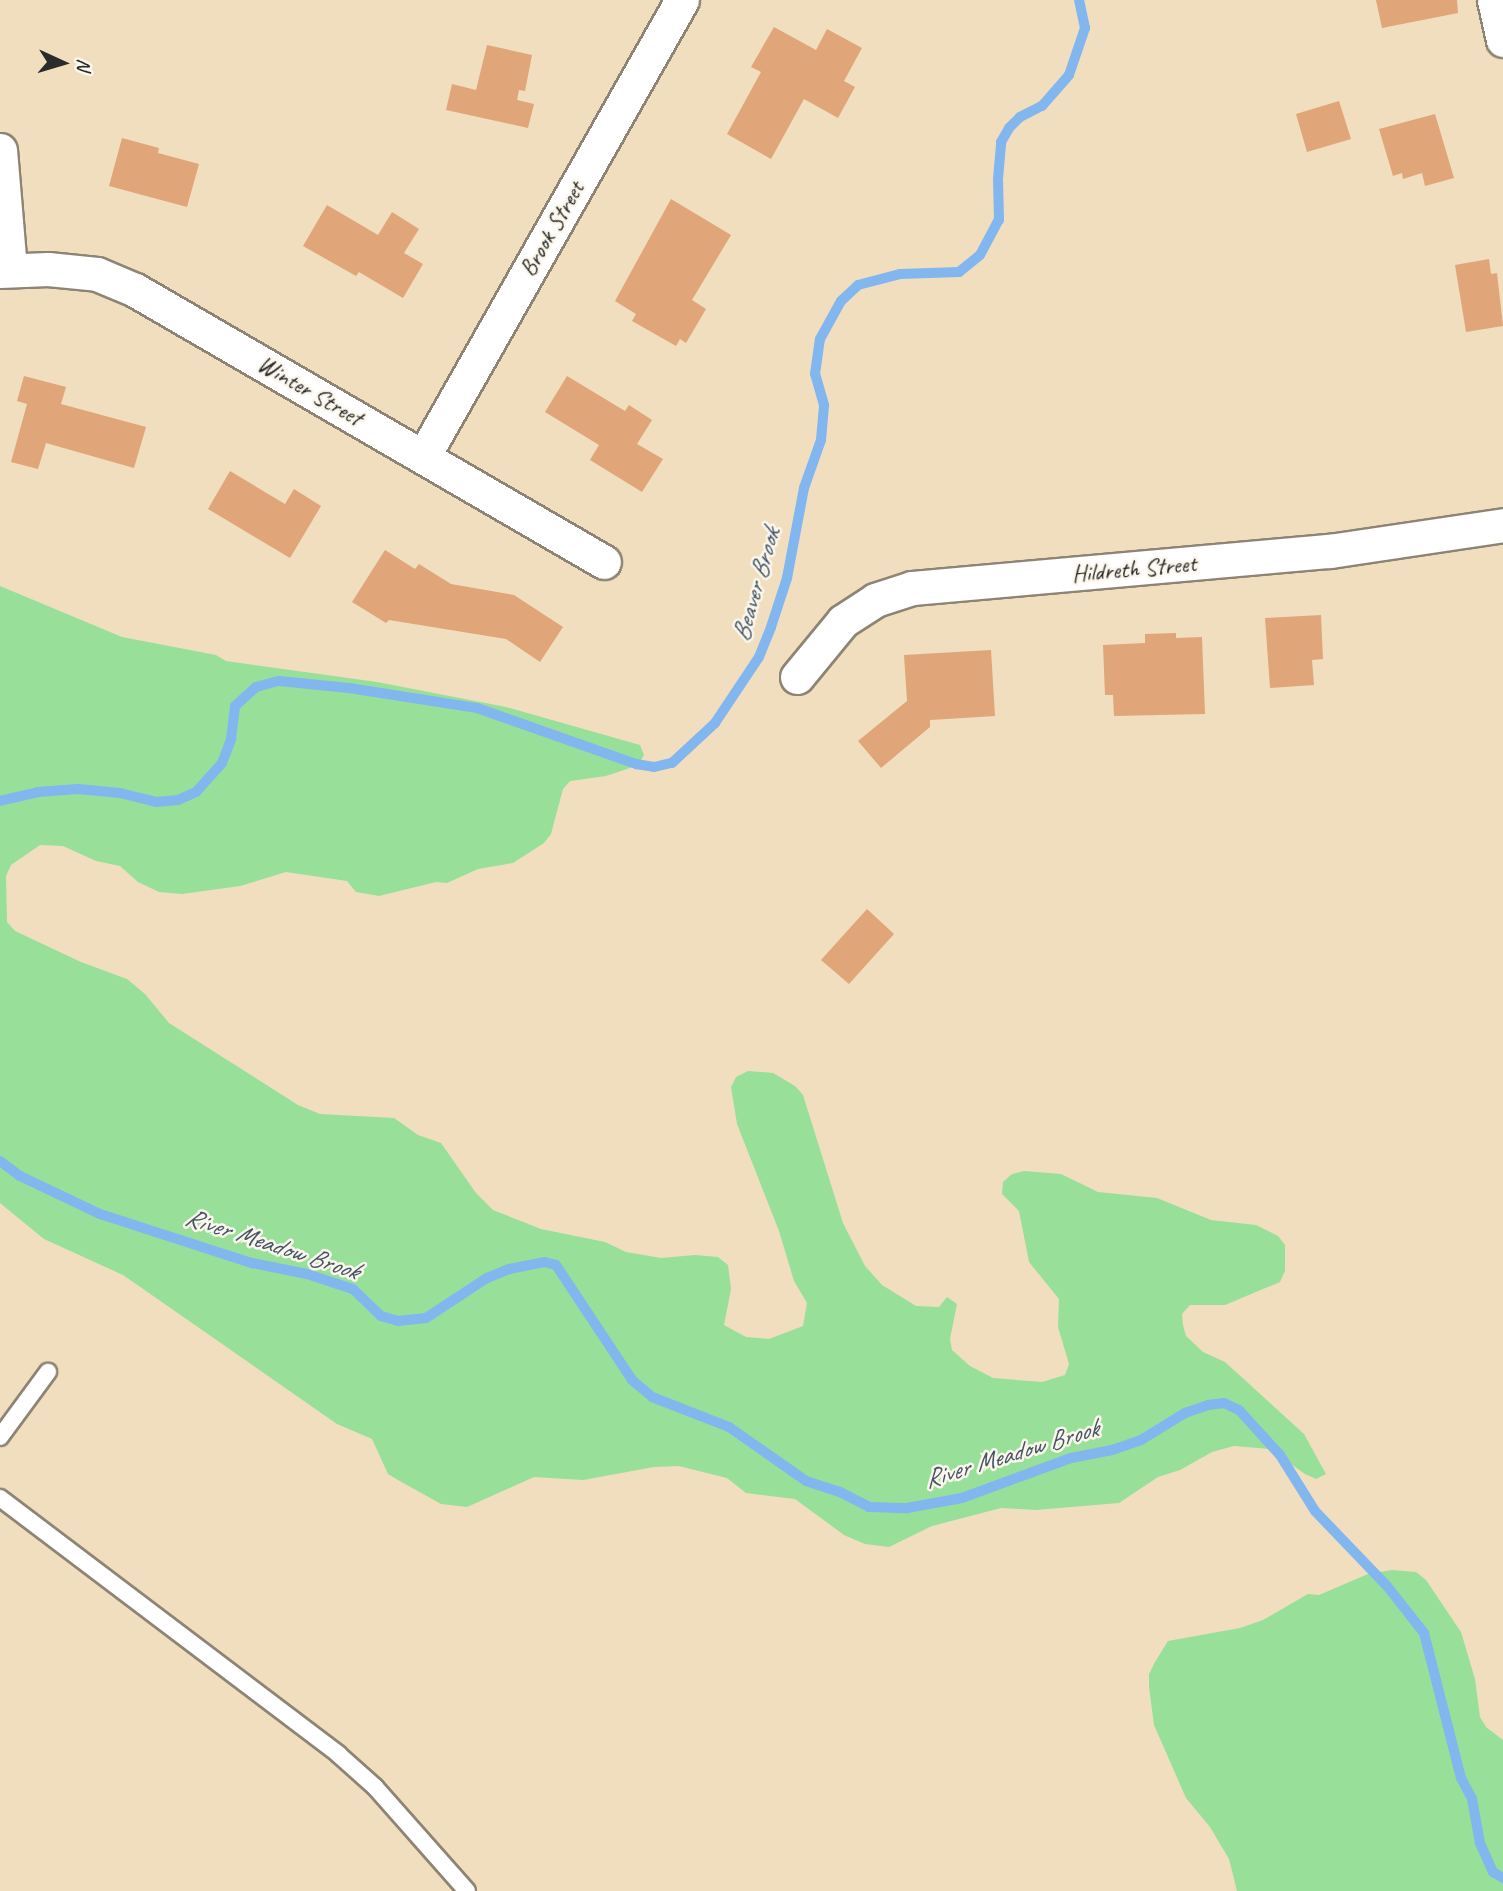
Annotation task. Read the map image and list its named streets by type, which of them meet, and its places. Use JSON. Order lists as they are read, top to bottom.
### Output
{
  "streets": {
    "street": ["Brook Street", "Winter Street", "Hildreth Street"]
  },
  "crossings": [
    ["Brook Street", "Winter Street"]
  ],
  "water": ["Beaver Brook", "River Meadow Brook"],
  "north": "right"
}
